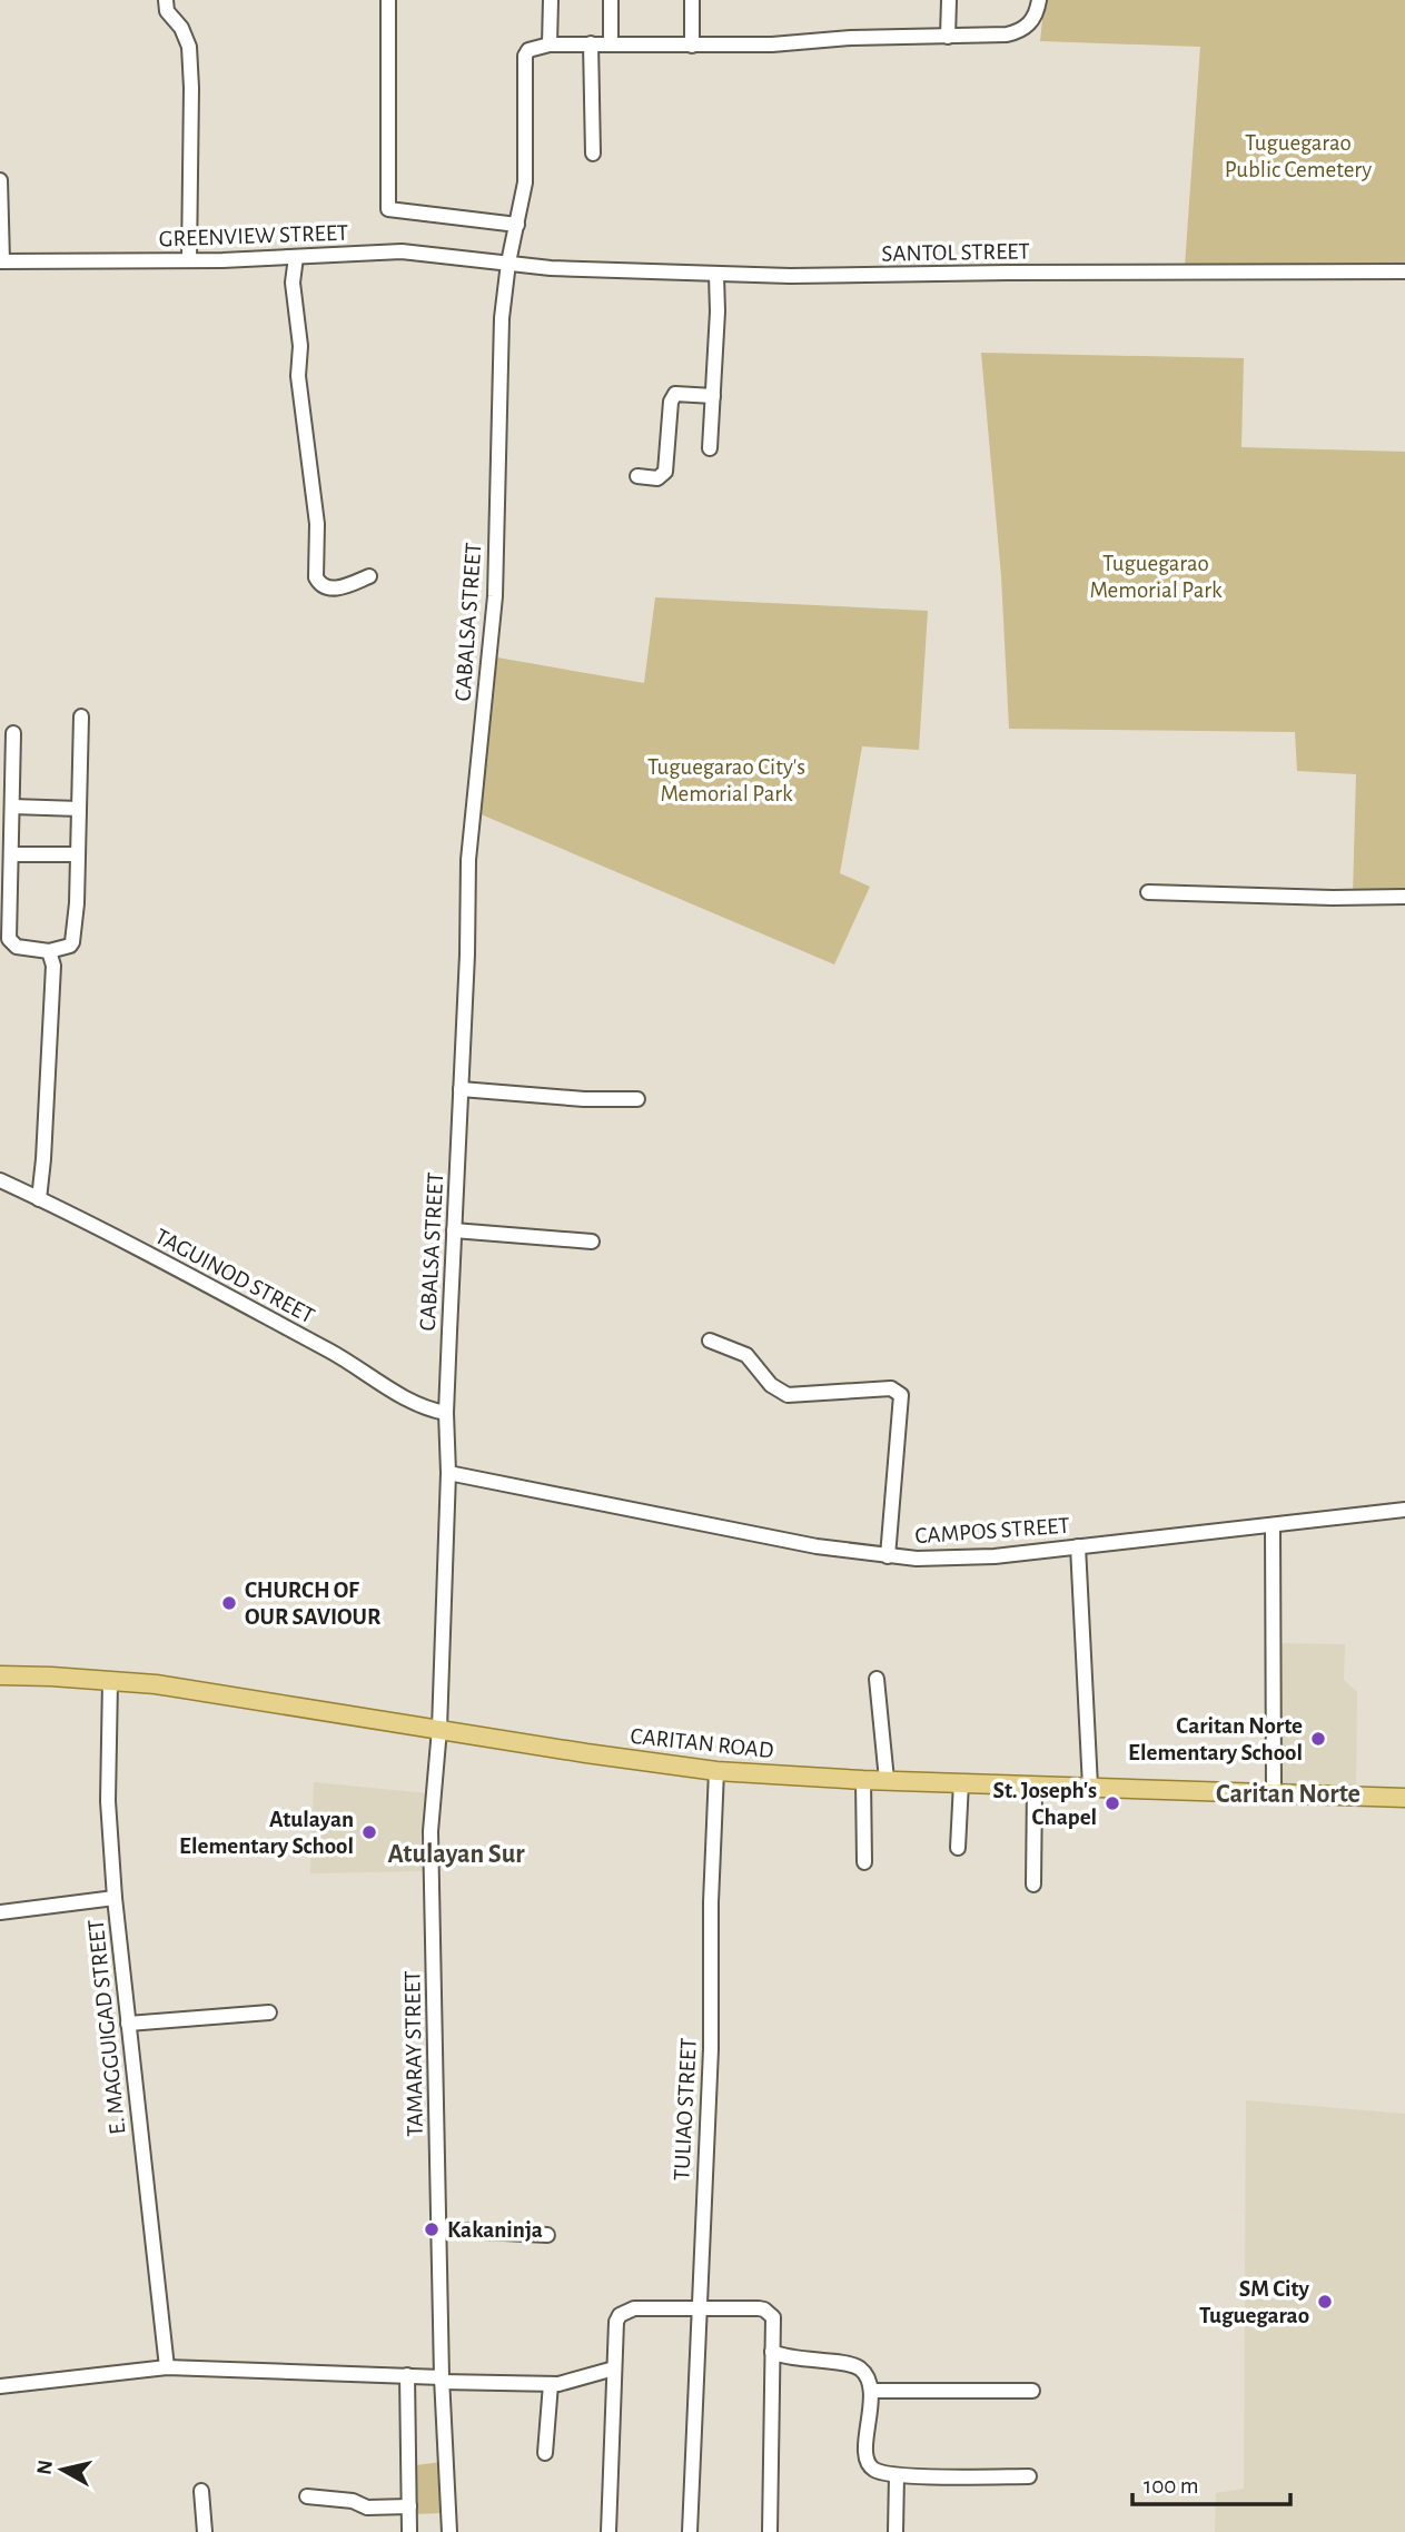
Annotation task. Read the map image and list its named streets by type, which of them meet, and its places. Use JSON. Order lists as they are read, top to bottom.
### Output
{
  "streets": {
    "main road": ["CARITAN ROAD"],
    "street": [
      "GREENVIEW STREET",
      "SANTOL STREET",
      "CABALSA STREET",
      "TAGUINOD STREET",
      "CAMPOS STREET",
      "E. MAGGUIGAD STREET",
      "TAMARAY STREET",
      "TULIAO STREET"
    ]
  },
  "crossings": [
    ["GREENVIEW STREET", "SANTOL STREET"],
    ["GREENVIEW STREET", "CABALSA STREET"],
    ["SANTOL STREET", "CABALSA STREET"],
    ["CABALSA STREET", "TAGUINOD STREET"],
    ["CABALSA STREET", "CAMPOS STREET"],
    ["CABALSA STREET", "CARITAN ROAD"],
    ["CABALSA STREET", "TAMARAY STREET"],
    ["CARITAN ROAD", "E. MAGGUIGAD STREET"],
    ["CARITAN ROAD", "TAMARAY STREET"],
    ["CARITAN ROAD", "TULIAO STREET"]
  ],
  "districts": ["Caritan Norte", "Atulayan Sur"],
  "parks": ["Tuguegarao Public Cemetery", "Tuguegarao Memorial Park", "Tuguegarao City's Memorial Park"],
  "places": [
    "CHURCH OF OUR SAVIOUR",
    "Caritan Norte Elementary School",
    "St. Joseph's Chapel",
    "Atulayan Elementary School",
    "Kakaninja",
    "SM City Tuguegarao"
  ],
  "scale_bar": "100 m",
  "north": "left"
}
